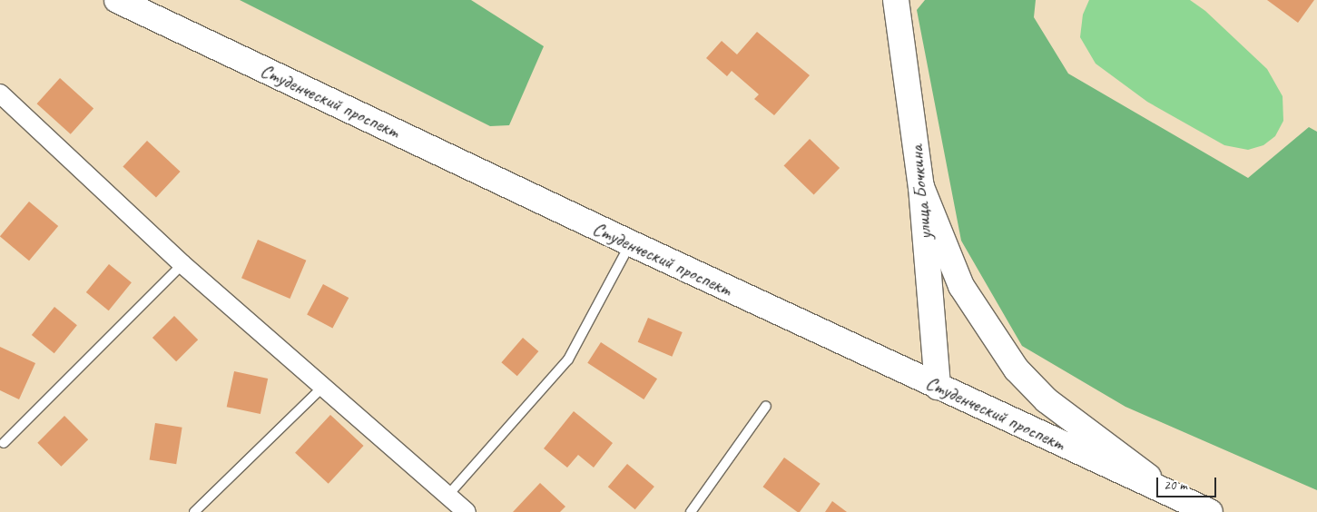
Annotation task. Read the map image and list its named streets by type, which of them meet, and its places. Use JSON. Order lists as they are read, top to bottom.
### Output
{
  "streets": {
    "main road": ["Студенческий проспект", "улица Бочкина"]
  },
  "crossings": [
    ["Студенческий проспект", "улица Бочкина"]
  ],
  "scale_bar": "20 m"
}
